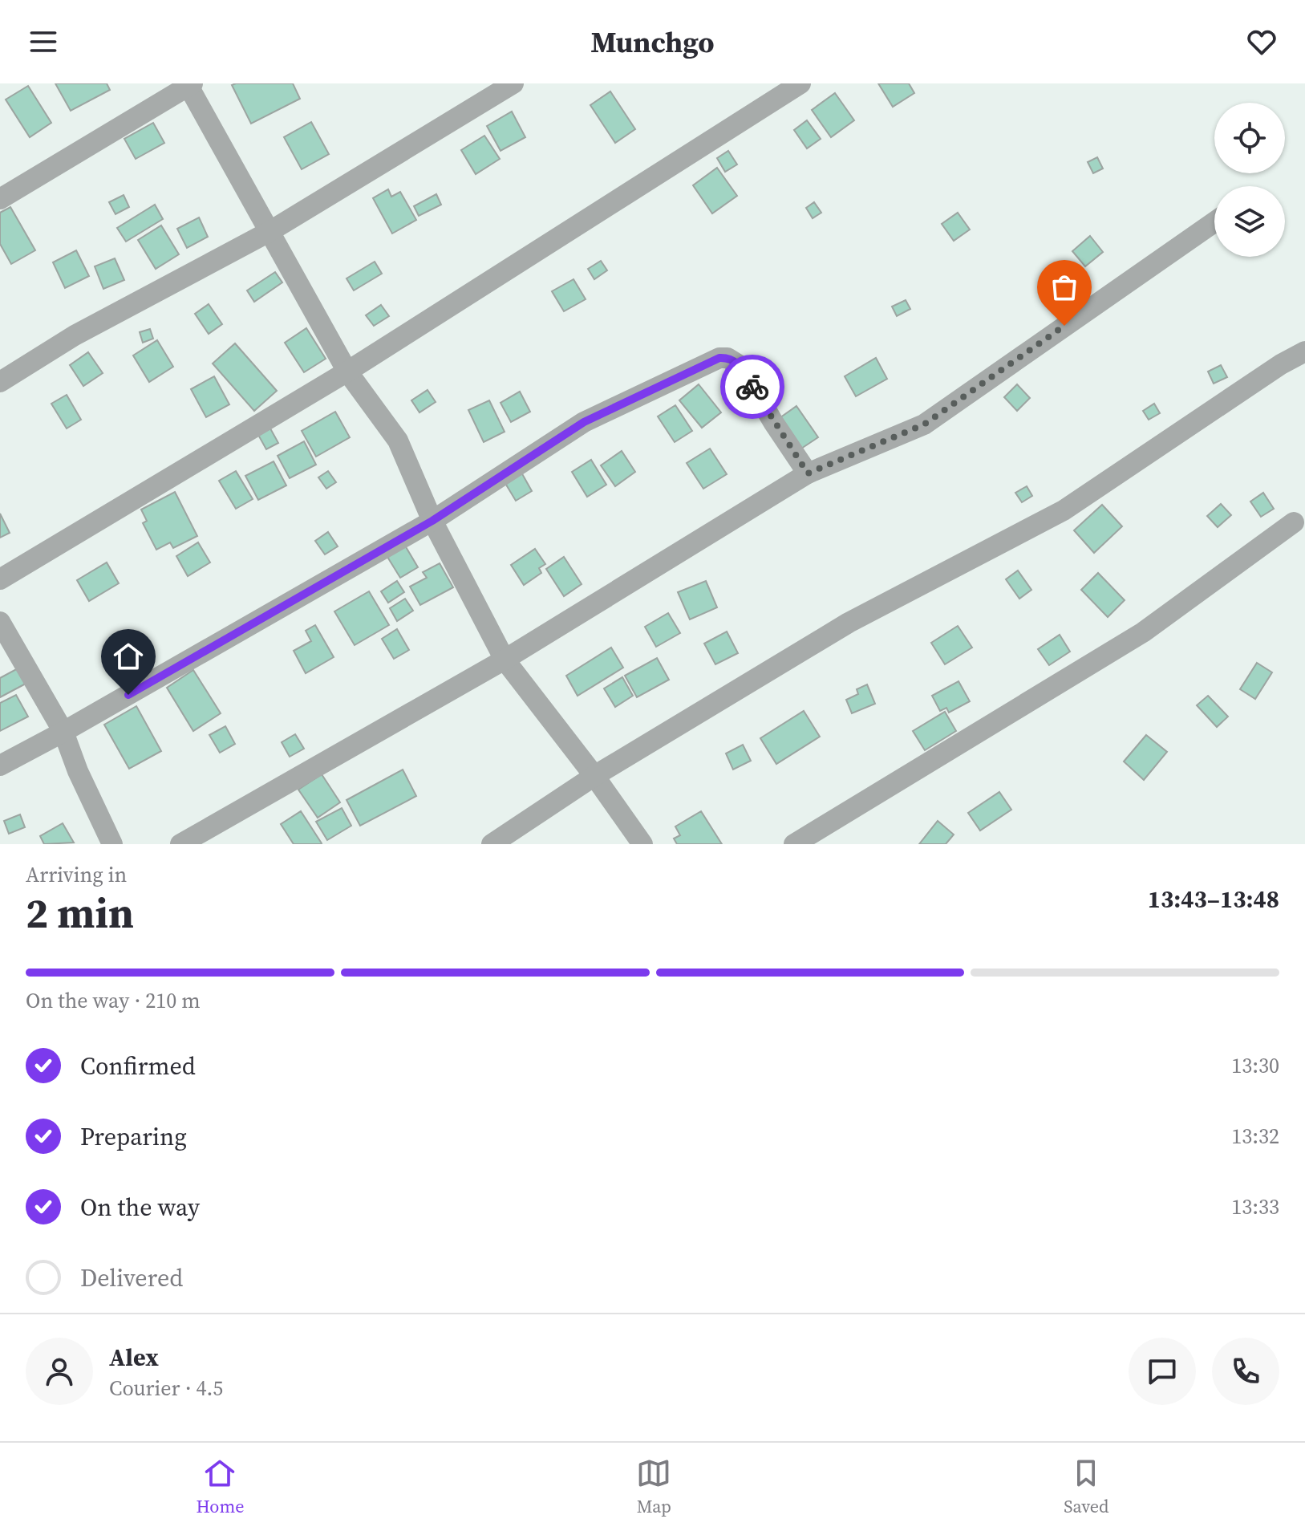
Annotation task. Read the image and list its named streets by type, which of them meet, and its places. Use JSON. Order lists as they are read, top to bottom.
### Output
{
  "page": {
    "header": "Munchgo",
    "heading": ["2 min", "Arriving in", "13:43–13:48"],
    "panel": ["Alex", "Courier · 4.5"],
    "bar": "On the way · 210 m",
    "list": [
      ["Confirmed", "13:30"],
      ["Preparing", "13:32"],
      ["On the way", "13:33"],
      "Delivered"
    ],
    "tabs": ["Home", "Map", "Saved"]
  }
}
